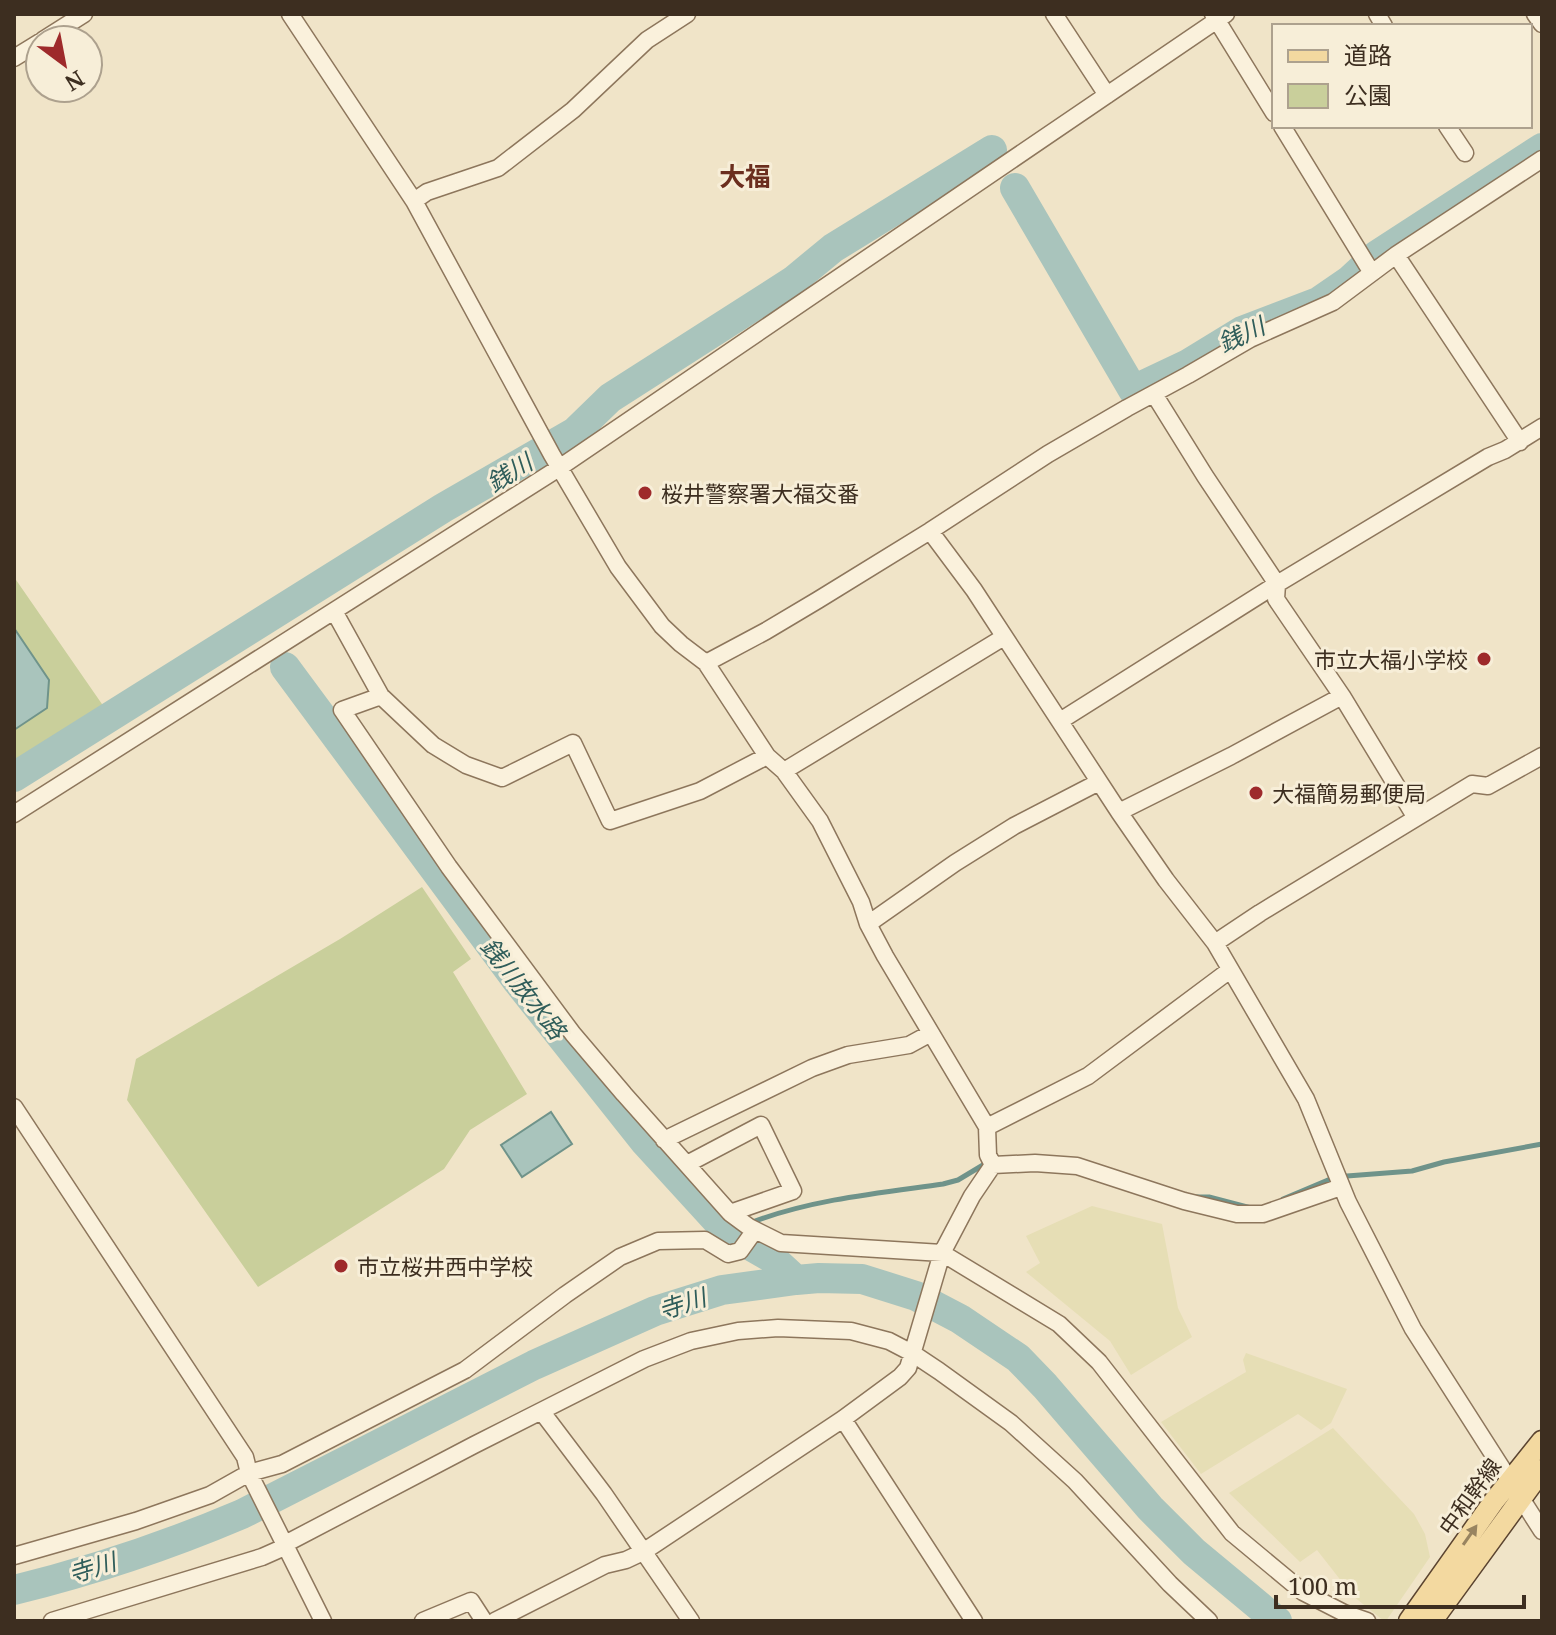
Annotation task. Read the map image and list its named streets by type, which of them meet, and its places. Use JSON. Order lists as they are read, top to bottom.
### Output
{
  "streets": {
    "main road": ["中和幹線"]
  },
  "districts": ["大福"],
  "water": ["銭川", "銭川放水路", "寺川"],
  "places": [
    "桜井警察署大福交番",
    "市立大福小学校",
    "大福簡易郵便局",
    "市立桜井西中学校"
  ],
  "legend": ["道路", "公園"],
  "scale_bar": "100 m",
  "north": "bottom right"
}
